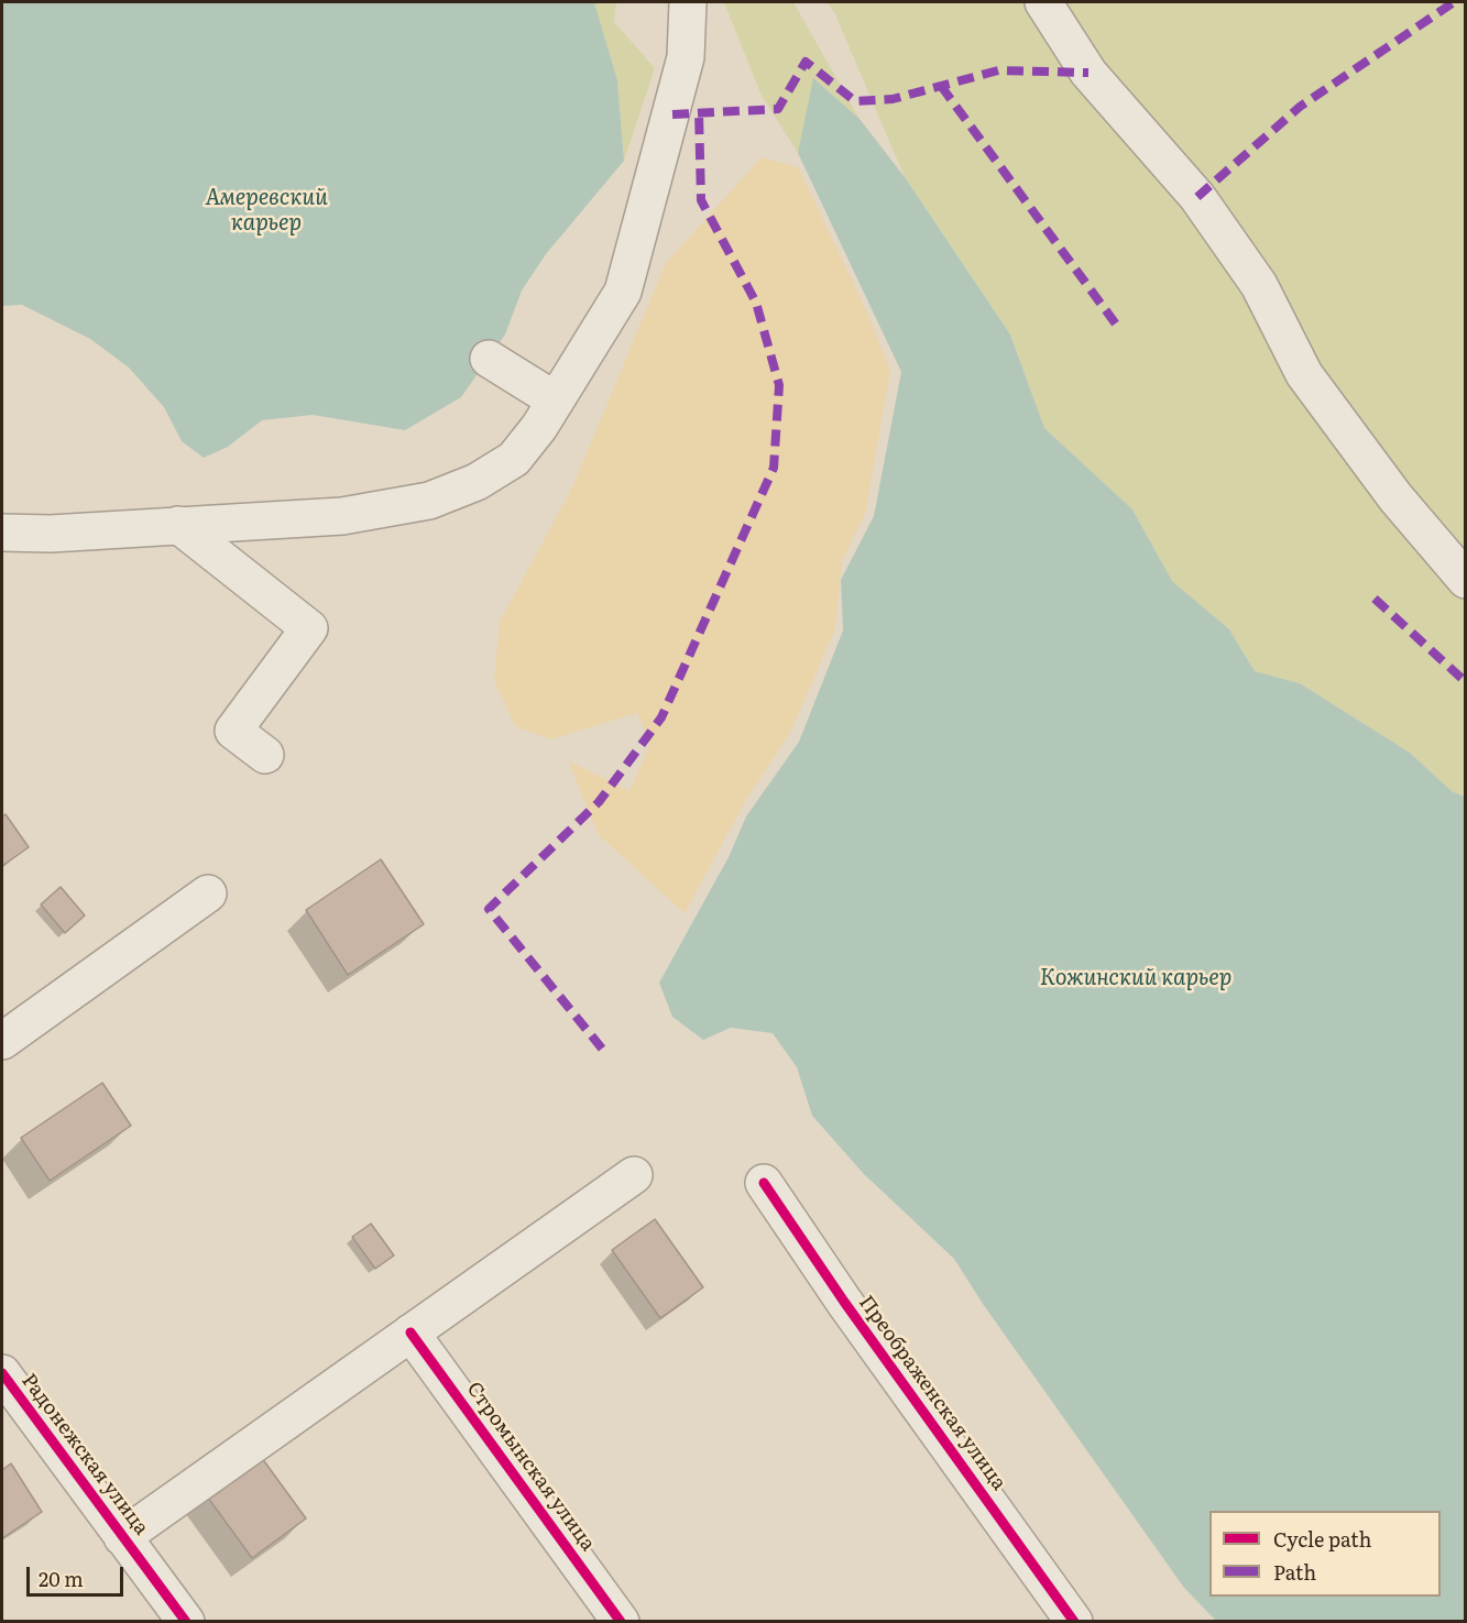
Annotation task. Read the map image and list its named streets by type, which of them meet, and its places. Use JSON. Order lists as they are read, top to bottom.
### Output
{
  "streets": {
    "street": ["Преображенская улица", "Радонежская улица", "Стромынская улица"]
  },
  "water": ["Амеревский карьер", "Кожинский карьер"],
  "legend": ["Cycle path", "Path"],
  "scale_bar": "20 m"
}
